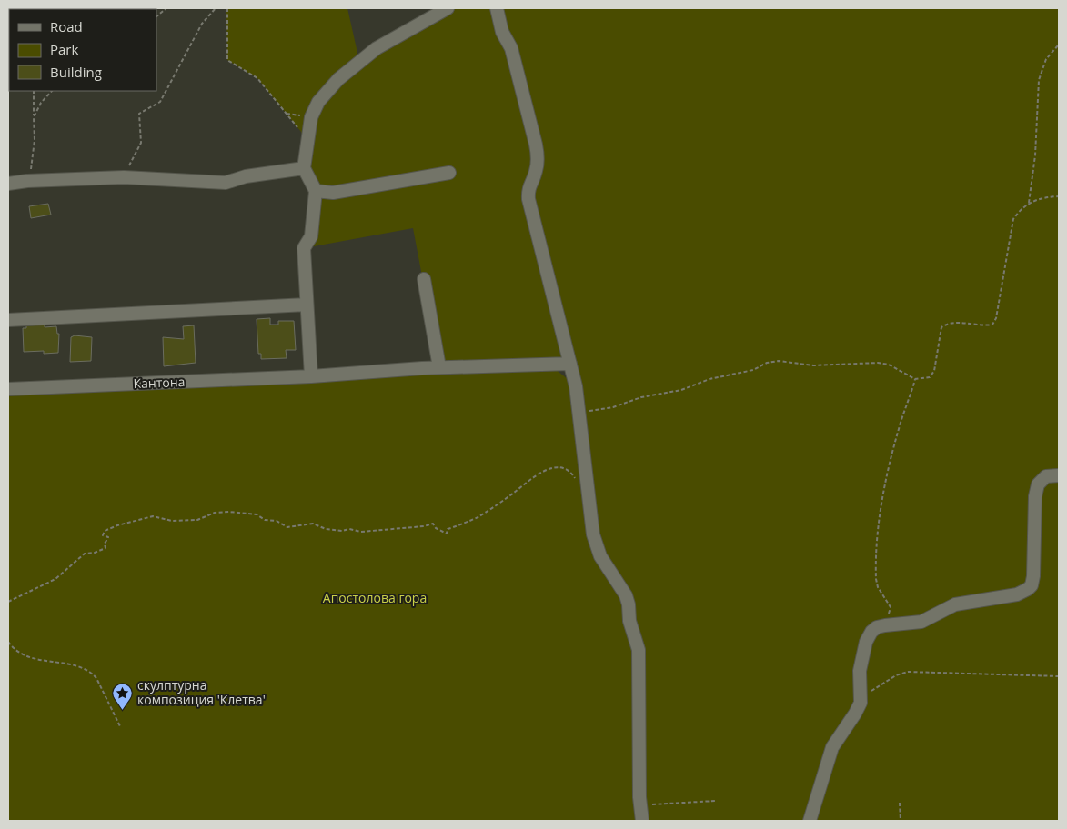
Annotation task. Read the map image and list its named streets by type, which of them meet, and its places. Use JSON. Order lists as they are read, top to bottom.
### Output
{
  "streets": {
    "street": ["Кантона"]
  },
  "parks": ["Апостолова гора"],
  "places": {
    "place": ["скулптурна композиция 'Клетва'"]
  },
  "legend": ["Road", "Park", "Building"]
}
